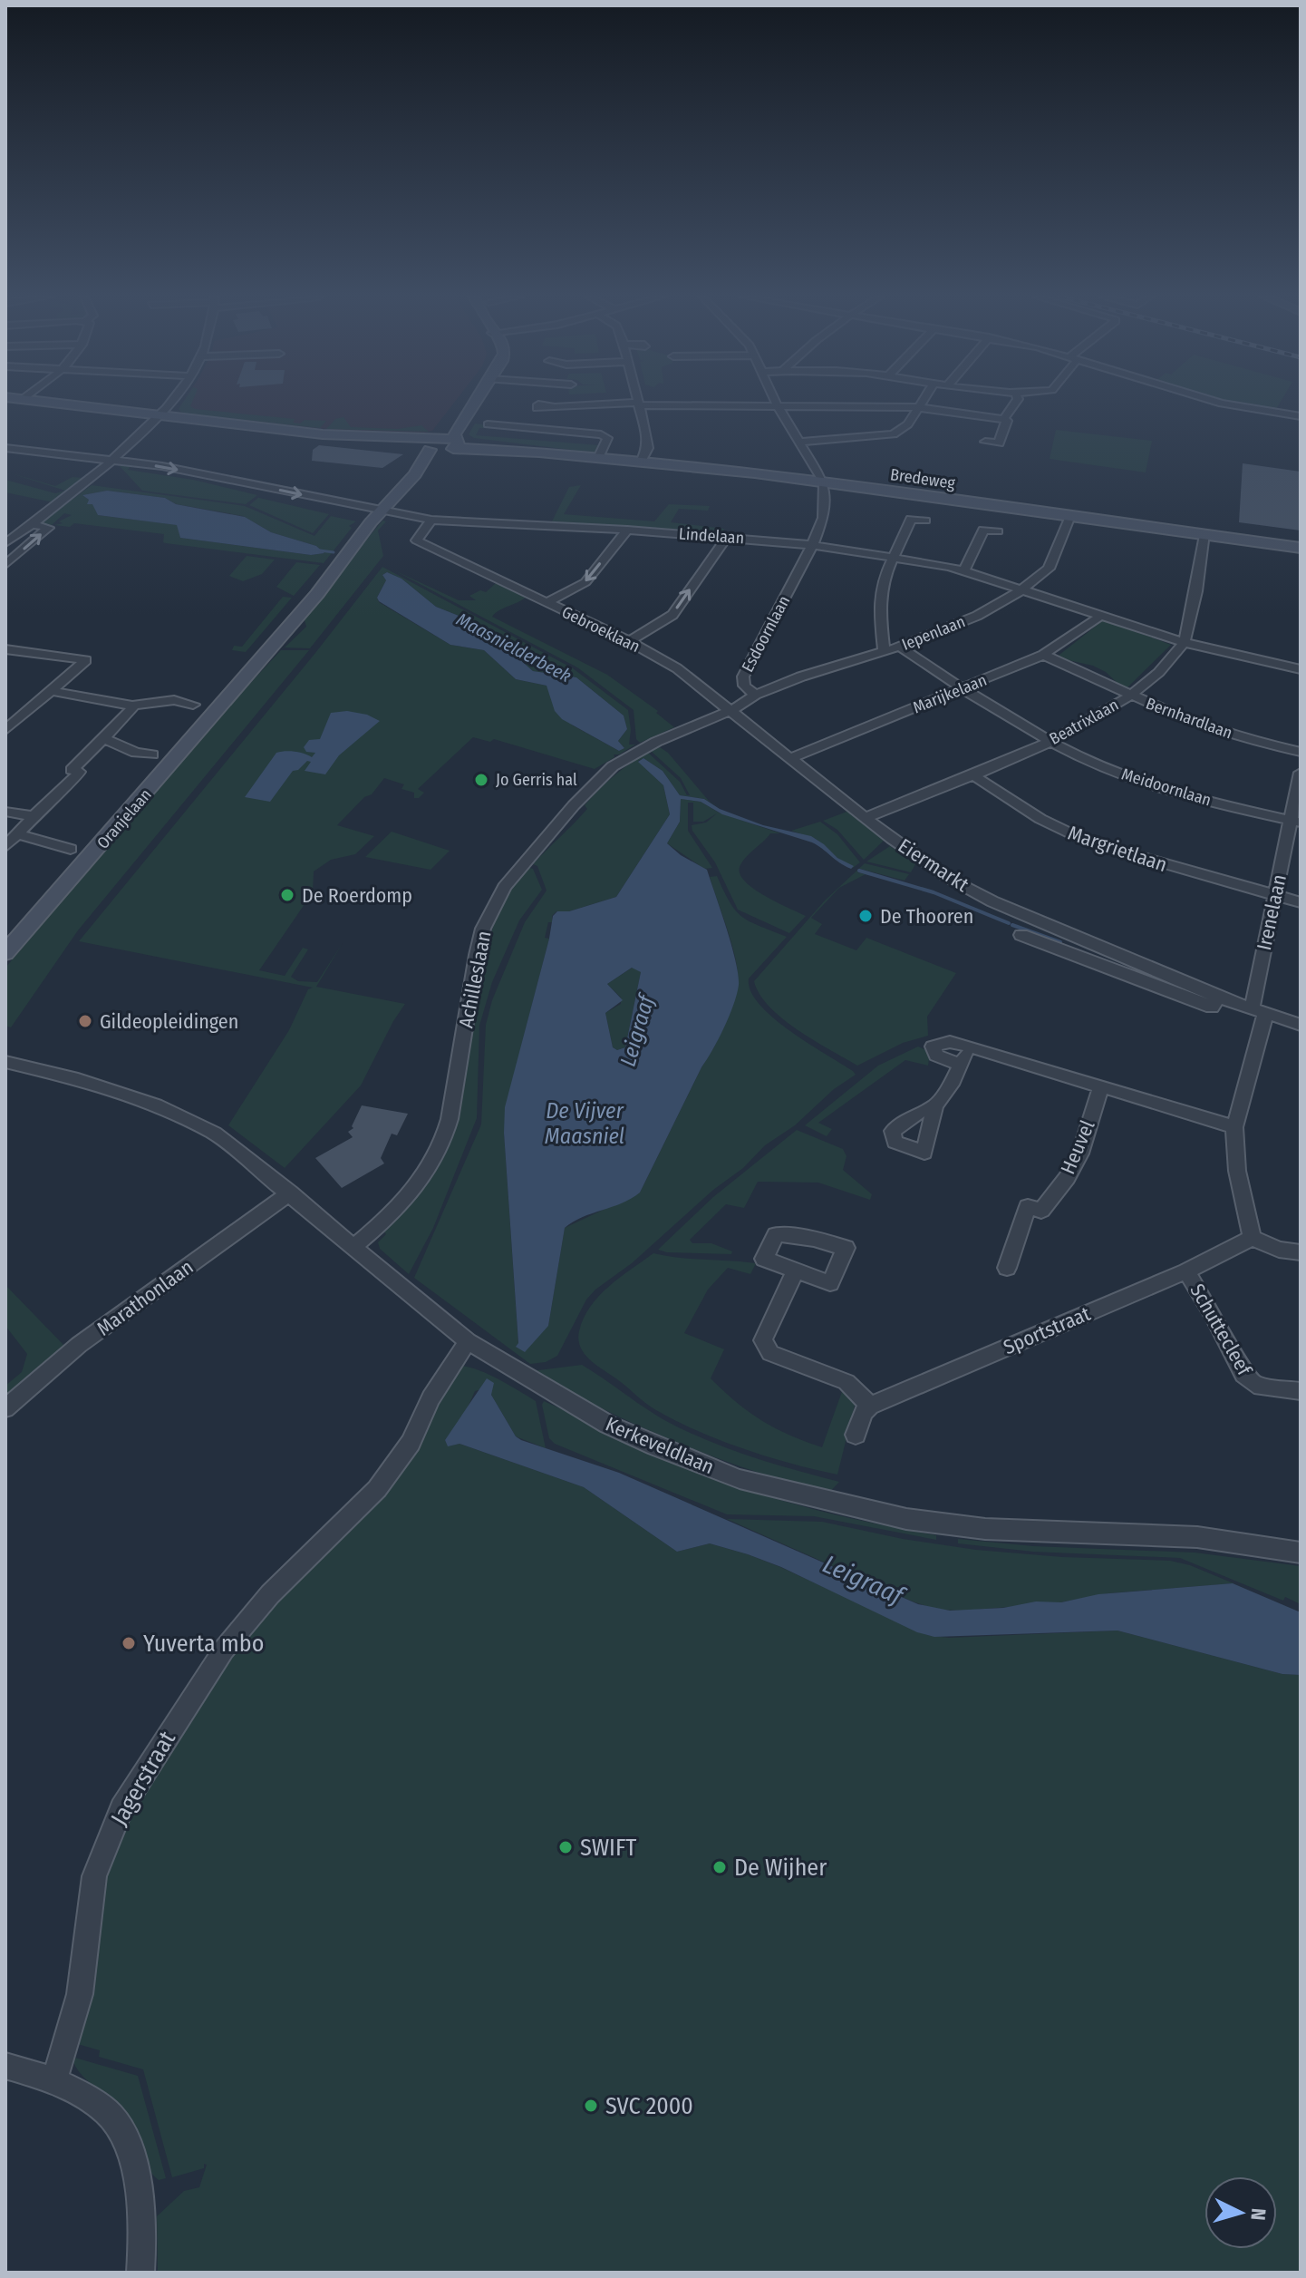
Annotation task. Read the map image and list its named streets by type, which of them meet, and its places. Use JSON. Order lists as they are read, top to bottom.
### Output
{
  "streets": {
    "street": [
      "Bredeweg",
      "Lindelaan",
      "Gebroeklaan",
      "Iepenlaan",
      "Esdoornlaan",
      "Marijkelaan",
      "Bernhardlaan",
      "Beatrixlaan",
      "Meidoornlaan",
      "Oranjelaan",
      "Margrietlaan",
      "Eiermarkt",
      "Irenelaan",
      "Achilleslaan",
      "Heuvel",
      "Marathonlaan",
      "Schuttecleef",
      "Sportstraat",
      "Kerkeveldlaan",
      "Jagerstraat"
    ]
  },
  "crossings": [
    ["Bredeweg", "Iepenlaan"],
    ["Bredeweg", "Beatrixlaan"],
    ["Bredeweg", "Oranjelaan"],
    ["Lindelaan", "Gebroeklaan"],
    ["Lindelaan", "Iepenlaan"],
    ["Lindelaan", "Esdoornlaan"],
    ["Lindelaan", "Marijkelaan"],
    ["Lindelaan", "Beatrixlaan"],
    ["Lindelaan", "Oranjelaan"],
    ["Gebroeklaan", "Esdoornlaan"],
    ["Gebroeklaan", "Marijkelaan"],
    ["Gebroeklaan", "Eiermarkt"],
    ["Gebroeklaan", "Achilleslaan"],
    ["Iepenlaan", "Esdoornlaan"],
    ["Iepenlaan", "Meidoornlaan"],
    ["Esdoornlaan", "Achilleslaan"],
    ["Marijkelaan", "Bernhardlaan"],
    ["Marijkelaan", "Meidoornlaan"],
    ["Marijkelaan", "Eiermarkt"],
    ["Bernhardlaan", "Beatrixlaan"],
    ["Beatrixlaan", "Meidoornlaan"],
    ["Beatrixlaan", "Margrietlaan"],
    ["Beatrixlaan", "Eiermarkt"],
    ["Meidoornlaan", "Irenelaan"],
    ["Margrietlaan", "Irenelaan"],
    ["Eiermarkt", "Irenelaan"],
    ["Irenelaan", "Sportstraat"],
    ["Achilleslaan", "Kerkeveldlaan"],
    ["Marathonlaan", "Kerkeveldlaan"],
    ["Schuttecleef", "Sportstraat"],
    ["Kerkeveldlaan", "Jagerstraat"]
  ],
  "water": ["Maasnielderbeek", "Leigraaf", "De Vijver Maasniel"],
  "places": [
    "Jo Gerris hal",
    "De Roerdomp",
    "De Thooren",
    "Gildeopleidingen",
    "Yuverta mbo",
    "SWIFT",
    "De Wijher",
    "SVC 2000"
  ],
  "north": "right"
}
